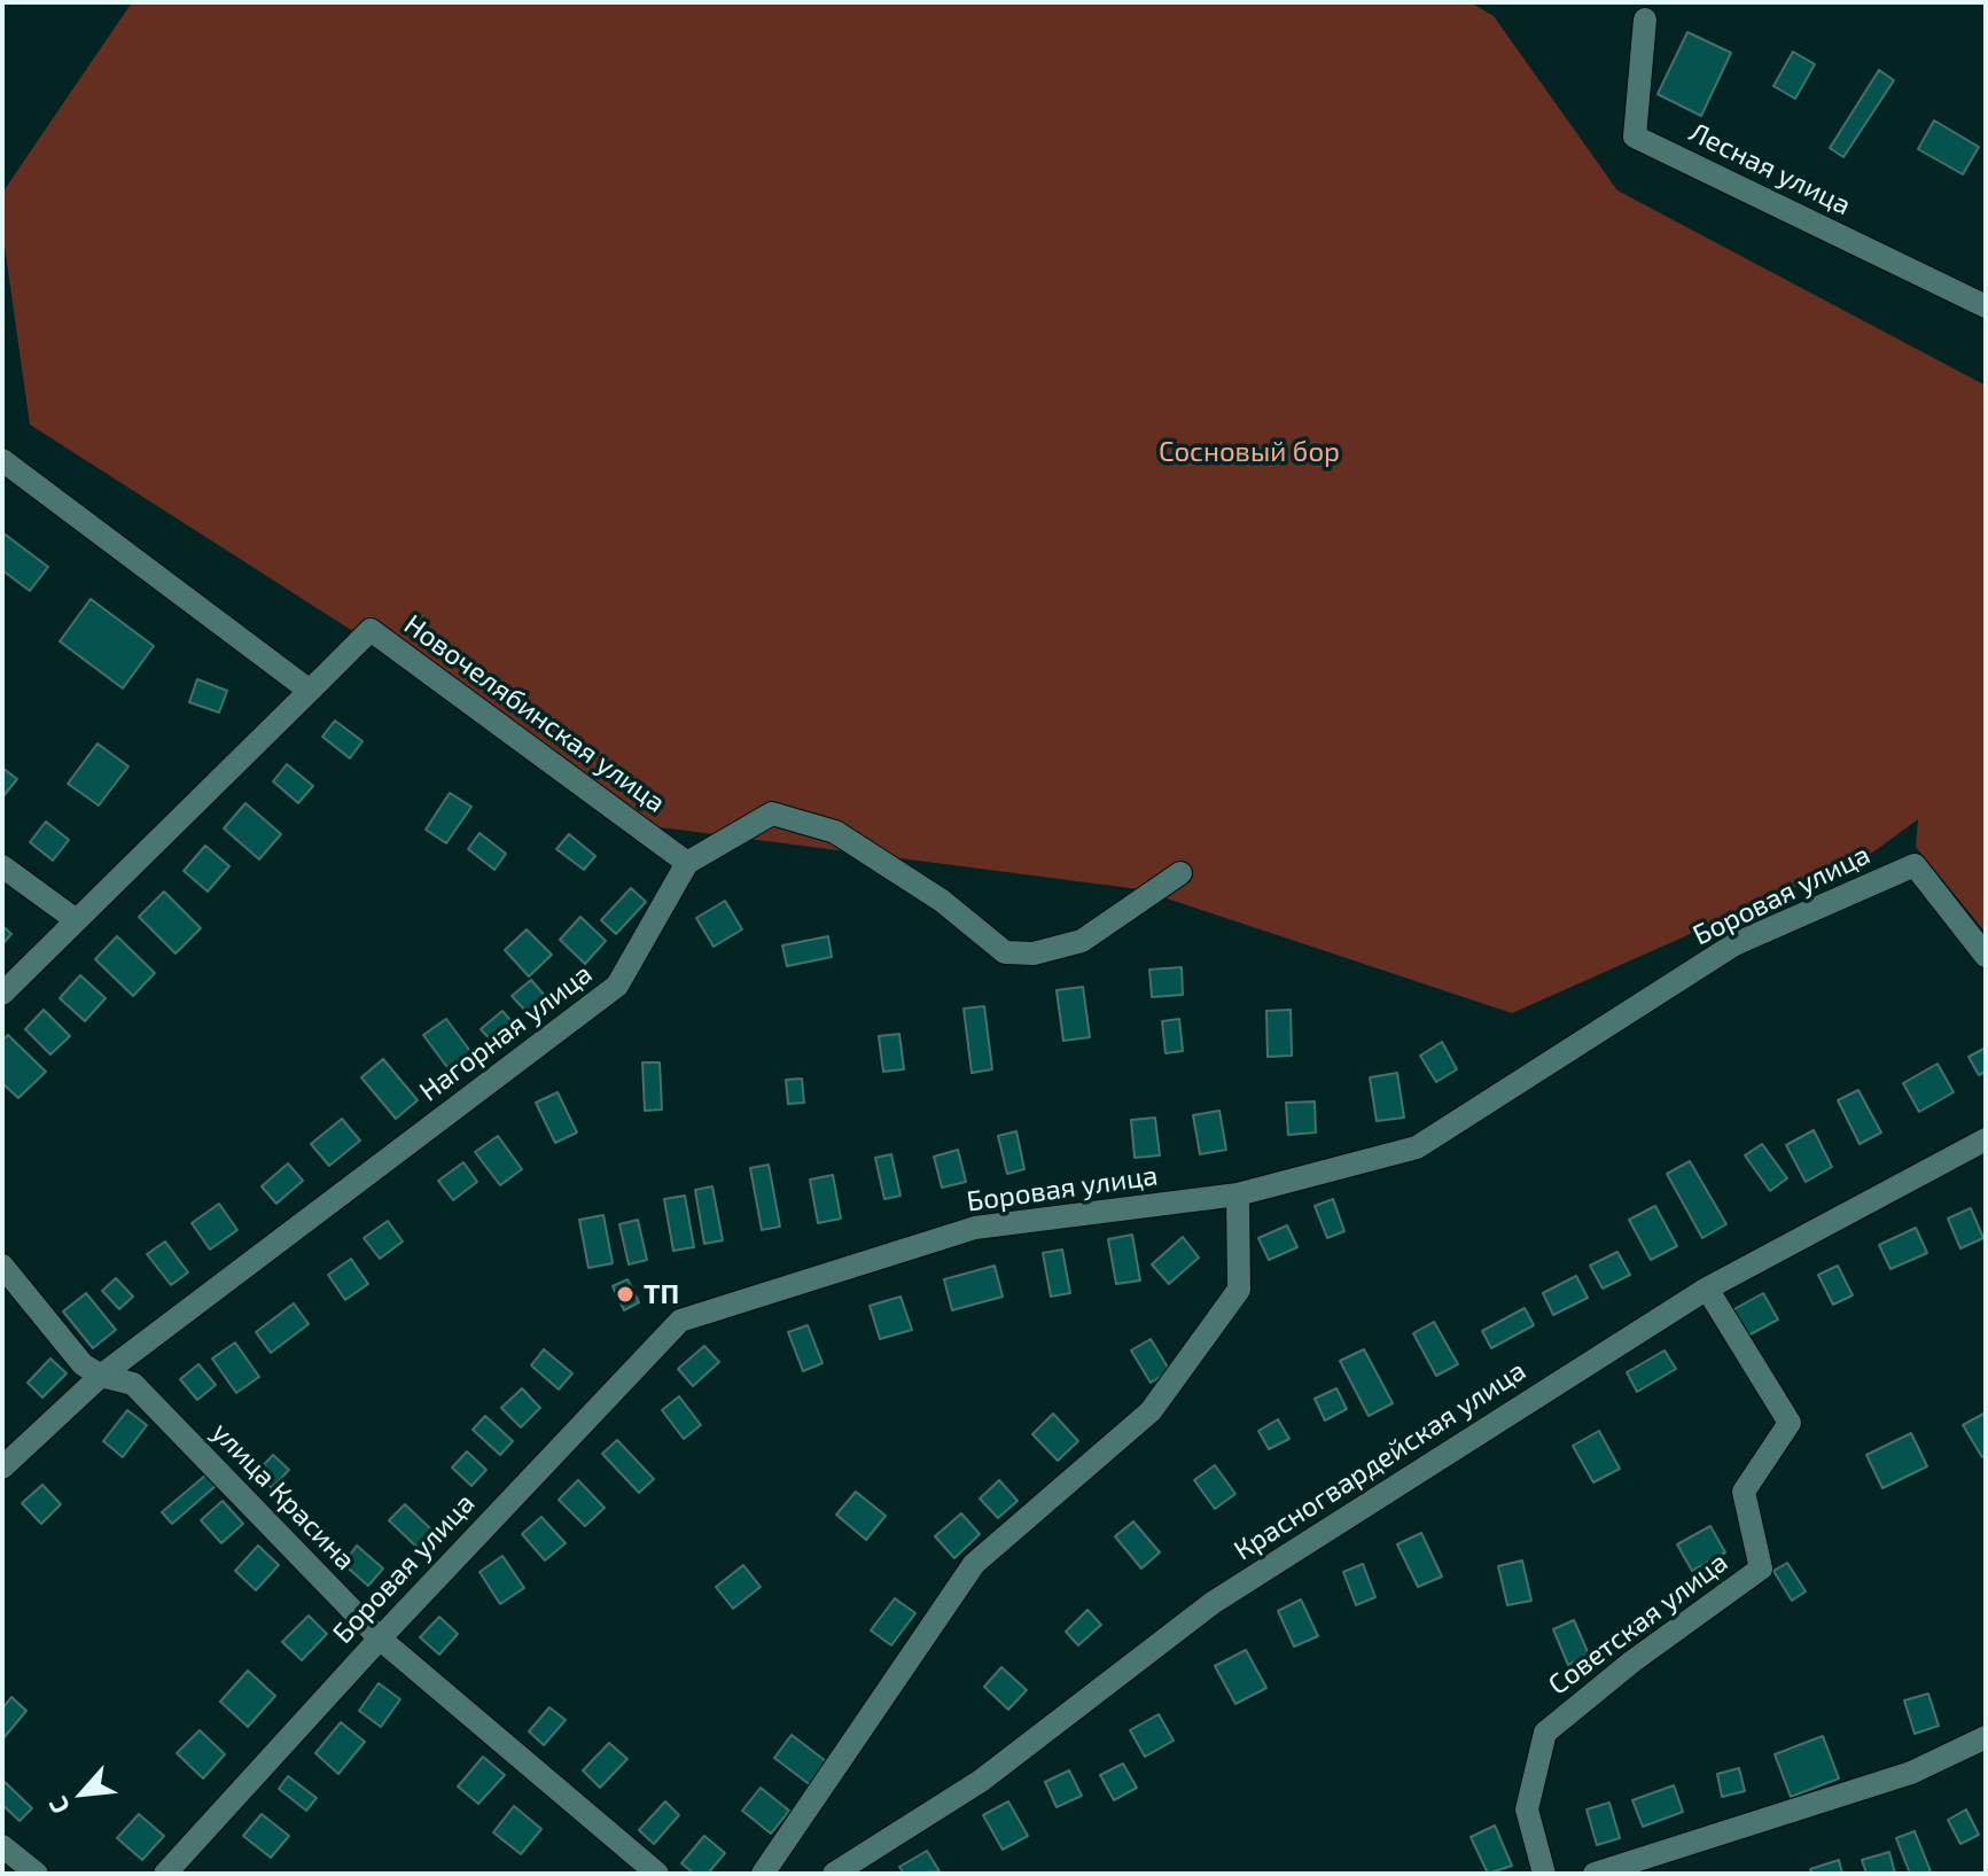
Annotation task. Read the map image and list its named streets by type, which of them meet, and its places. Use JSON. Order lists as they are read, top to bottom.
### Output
{
  "streets": {
    "street": [
      "Лесная улица",
      "Новочелябинская улица",
      "Боровая улица",
      "Нагорная улица",
      "Красногвардейская улица",
      "улица Красина",
      "Советская улица"
    ]
  },
  "crossings": [
    ["Новочелябинская улица", "Нагорная улица"],
    ["Боровая улица", "улица Красина"],
    ["Нагорная улица", "улица Красина"],
    ["Красногвардейская улица", "Советская улица"]
  ],
  "parks": ["Сосновый бор"],
  "places": ["ТП"],
  "north": "bottom left"
}
